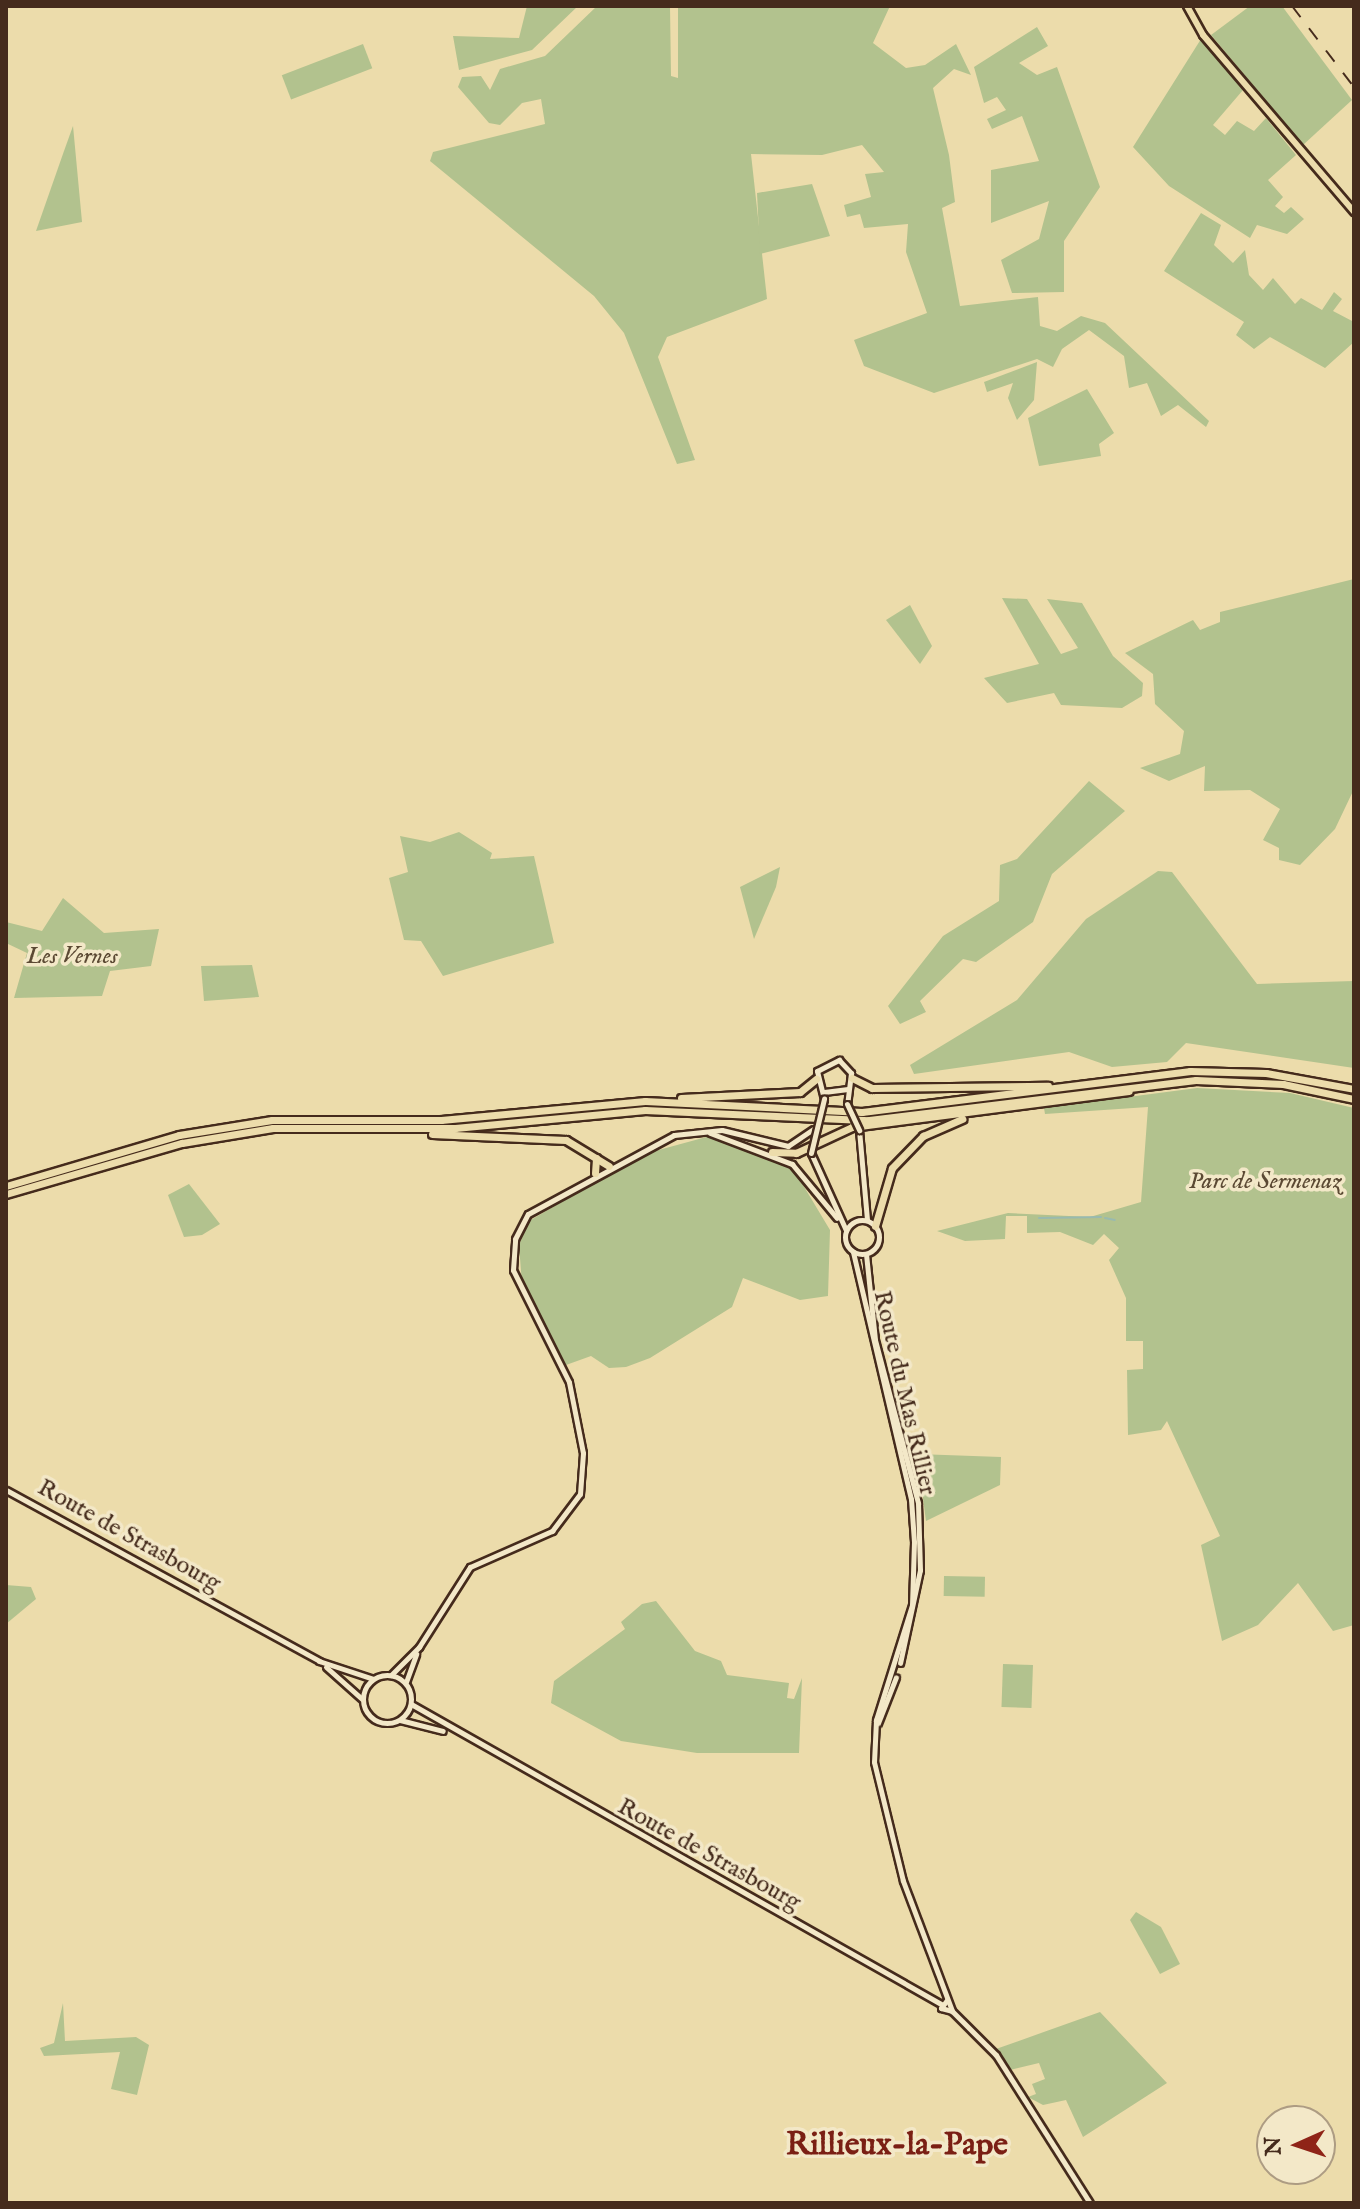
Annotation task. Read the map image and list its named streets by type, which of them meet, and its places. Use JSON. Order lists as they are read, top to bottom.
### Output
{
  "streets": {
    "main road": ["Route du Mas Rillier", "Route de Strasbourg"]
  },
  "crossings": [
    ["Route du Mas Rillier", "Route de Strasbourg"]
  ],
  "districts": ["Rillieux-la-Pape"],
  "parks": ["Les Vernes", "Parc de Sermenaz"],
  "north": "left"
}
